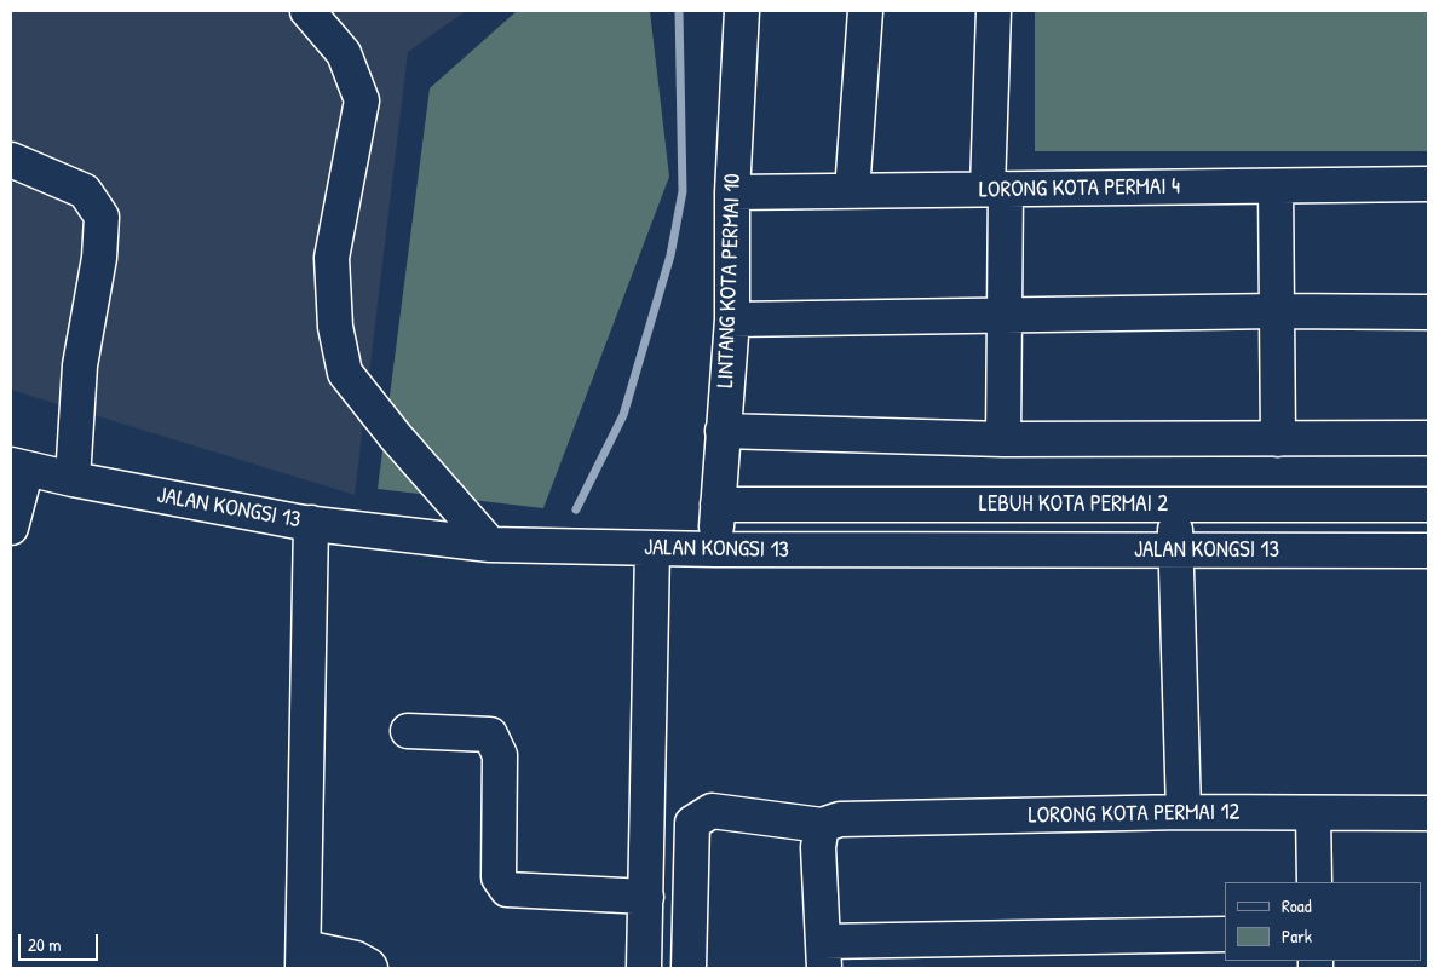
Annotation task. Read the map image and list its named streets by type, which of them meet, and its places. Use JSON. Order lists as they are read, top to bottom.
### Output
{
  "streets": {
    "street": [
      "LORONG KOTA PERMAI 4",
      "LINTANG KOTA PERMAI 10",
      "LEBUH KOTA PERMAI 2",
      "JALAN KONGSI 13",
      "LORONG KOTA PERMAI 12"
    ]
  },
  "crossings": [
    ["LORONG KOTA PERMAI 4", "LINTANG KOTA PERMAI 10"],
    ["LINTANG KOTA PERMAI 10", "LEBUH KOTA PERMAI 2"],
    ["LINTANG KOTA PERMAI 10", "JALAN KONGSI 13"]
  ],
  "legend": ["Road", "Park"],
  "scale_bar": "20 m"
}
